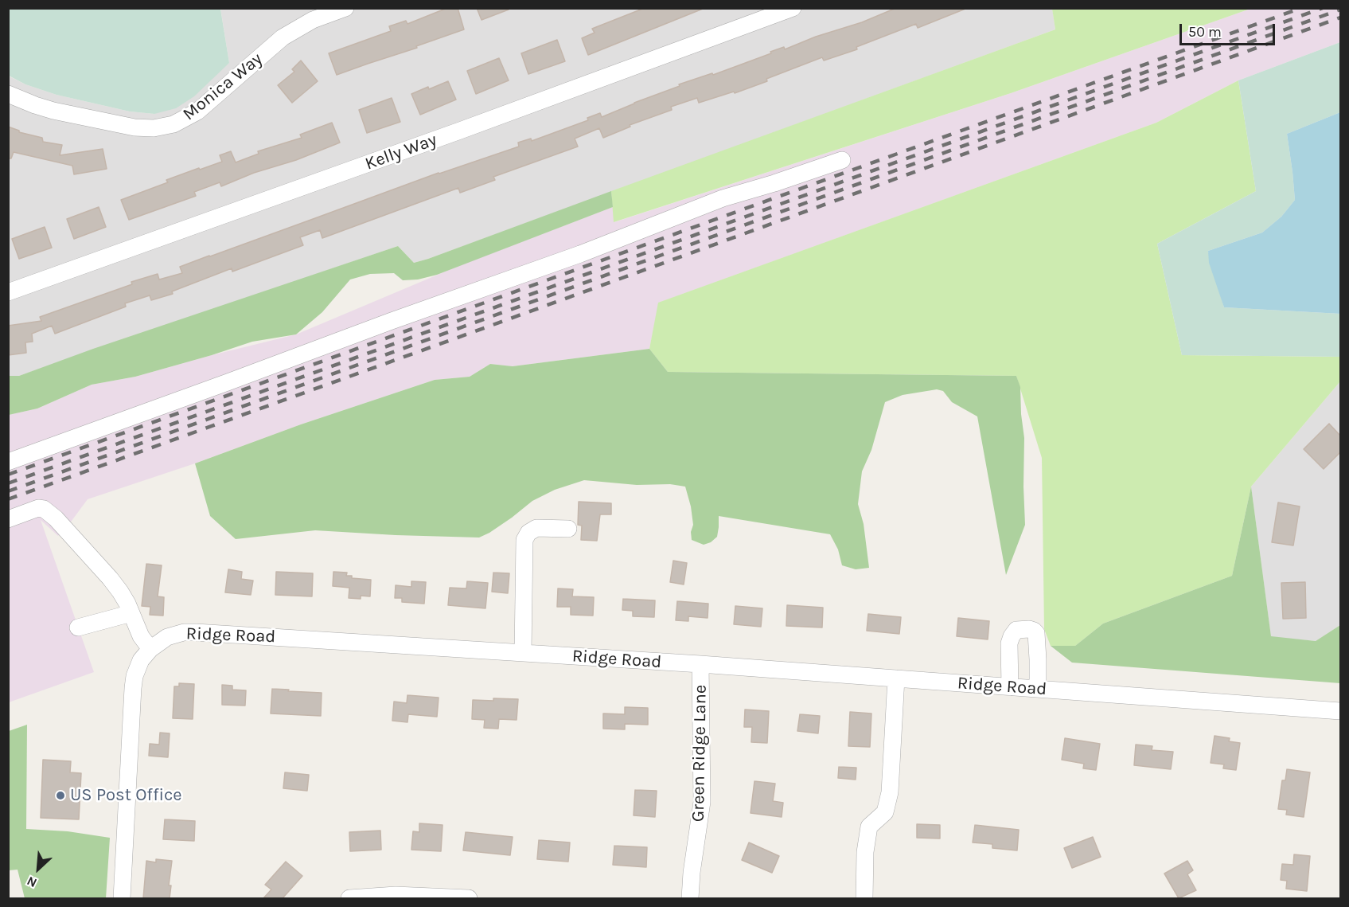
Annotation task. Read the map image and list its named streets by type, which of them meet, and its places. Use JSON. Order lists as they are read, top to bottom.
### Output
{
  "streets": {
    "street": [
      "Monica Way",
      "Kelly Way",
      "Ridge Road",
      "Green Ridge Lane"
    ]
  },
  "crossings": [
    ["Ridge Road", "Green Ridge Lane"]
  ],
  "places": ["US Post Office"],
  "scale_bar": "50 m",
  "north": "bottom left"
}
